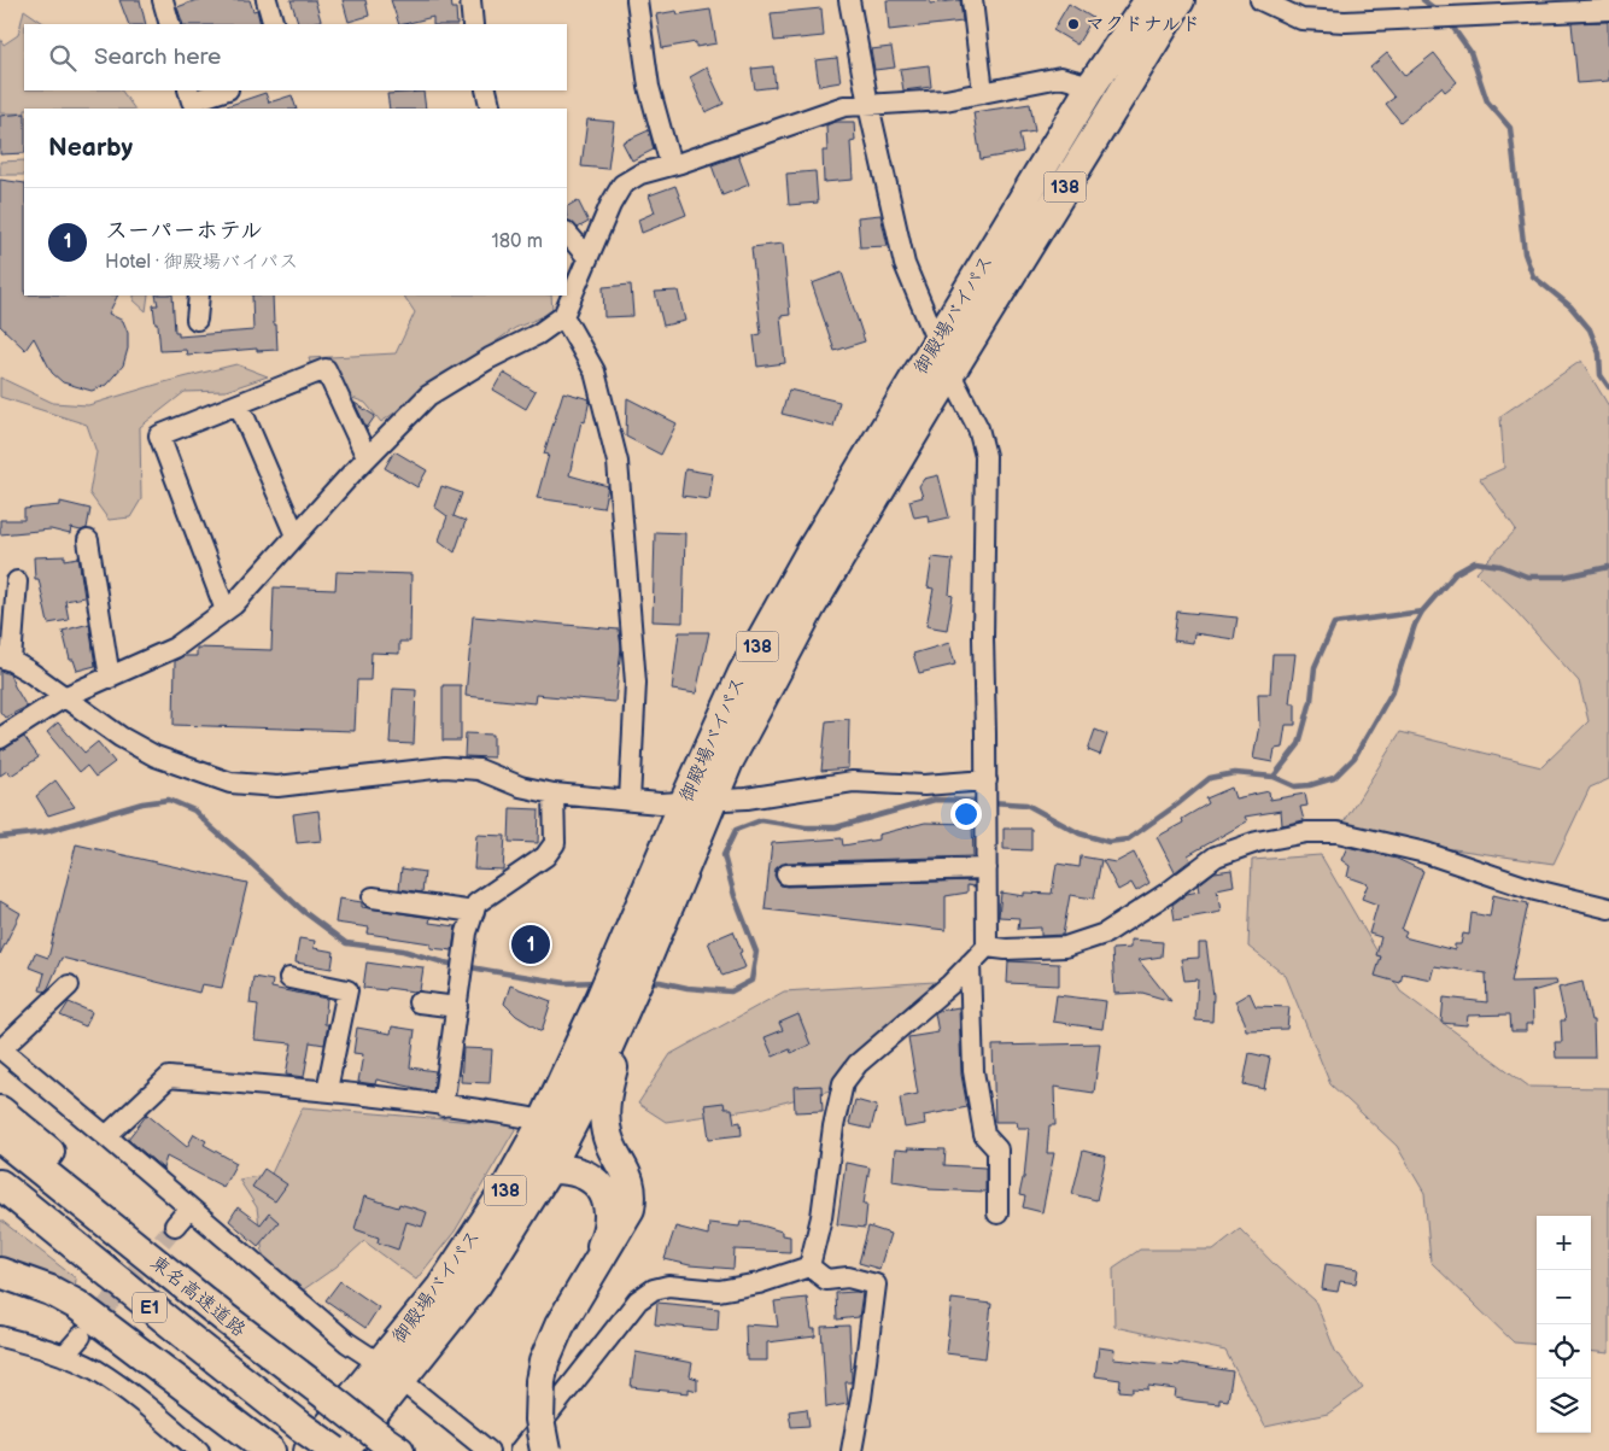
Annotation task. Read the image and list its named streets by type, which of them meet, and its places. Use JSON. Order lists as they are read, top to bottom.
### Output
{
  "streets": {
    "highway": [
      "138",
      "御殿場バイパス",
      "東名高速道路",
      "E1"
    ]
  },
  "crossings": [
    ["御殿場バイパス", "東名高速道路"]
  ],
  "places": ["マクドナルド"],
  "page": {
    "search": "Search here",
    "heading": "Nearby",
    "list": [
      {
        "mark": "1",
        "name": "スーパーホテル",
        "note": "Hotel · 御殿場バイパス",
        "value": "180 m"
      }
    ],
    "pins": "1",
    "map_buttons": ["+", "−"]
  }
}
